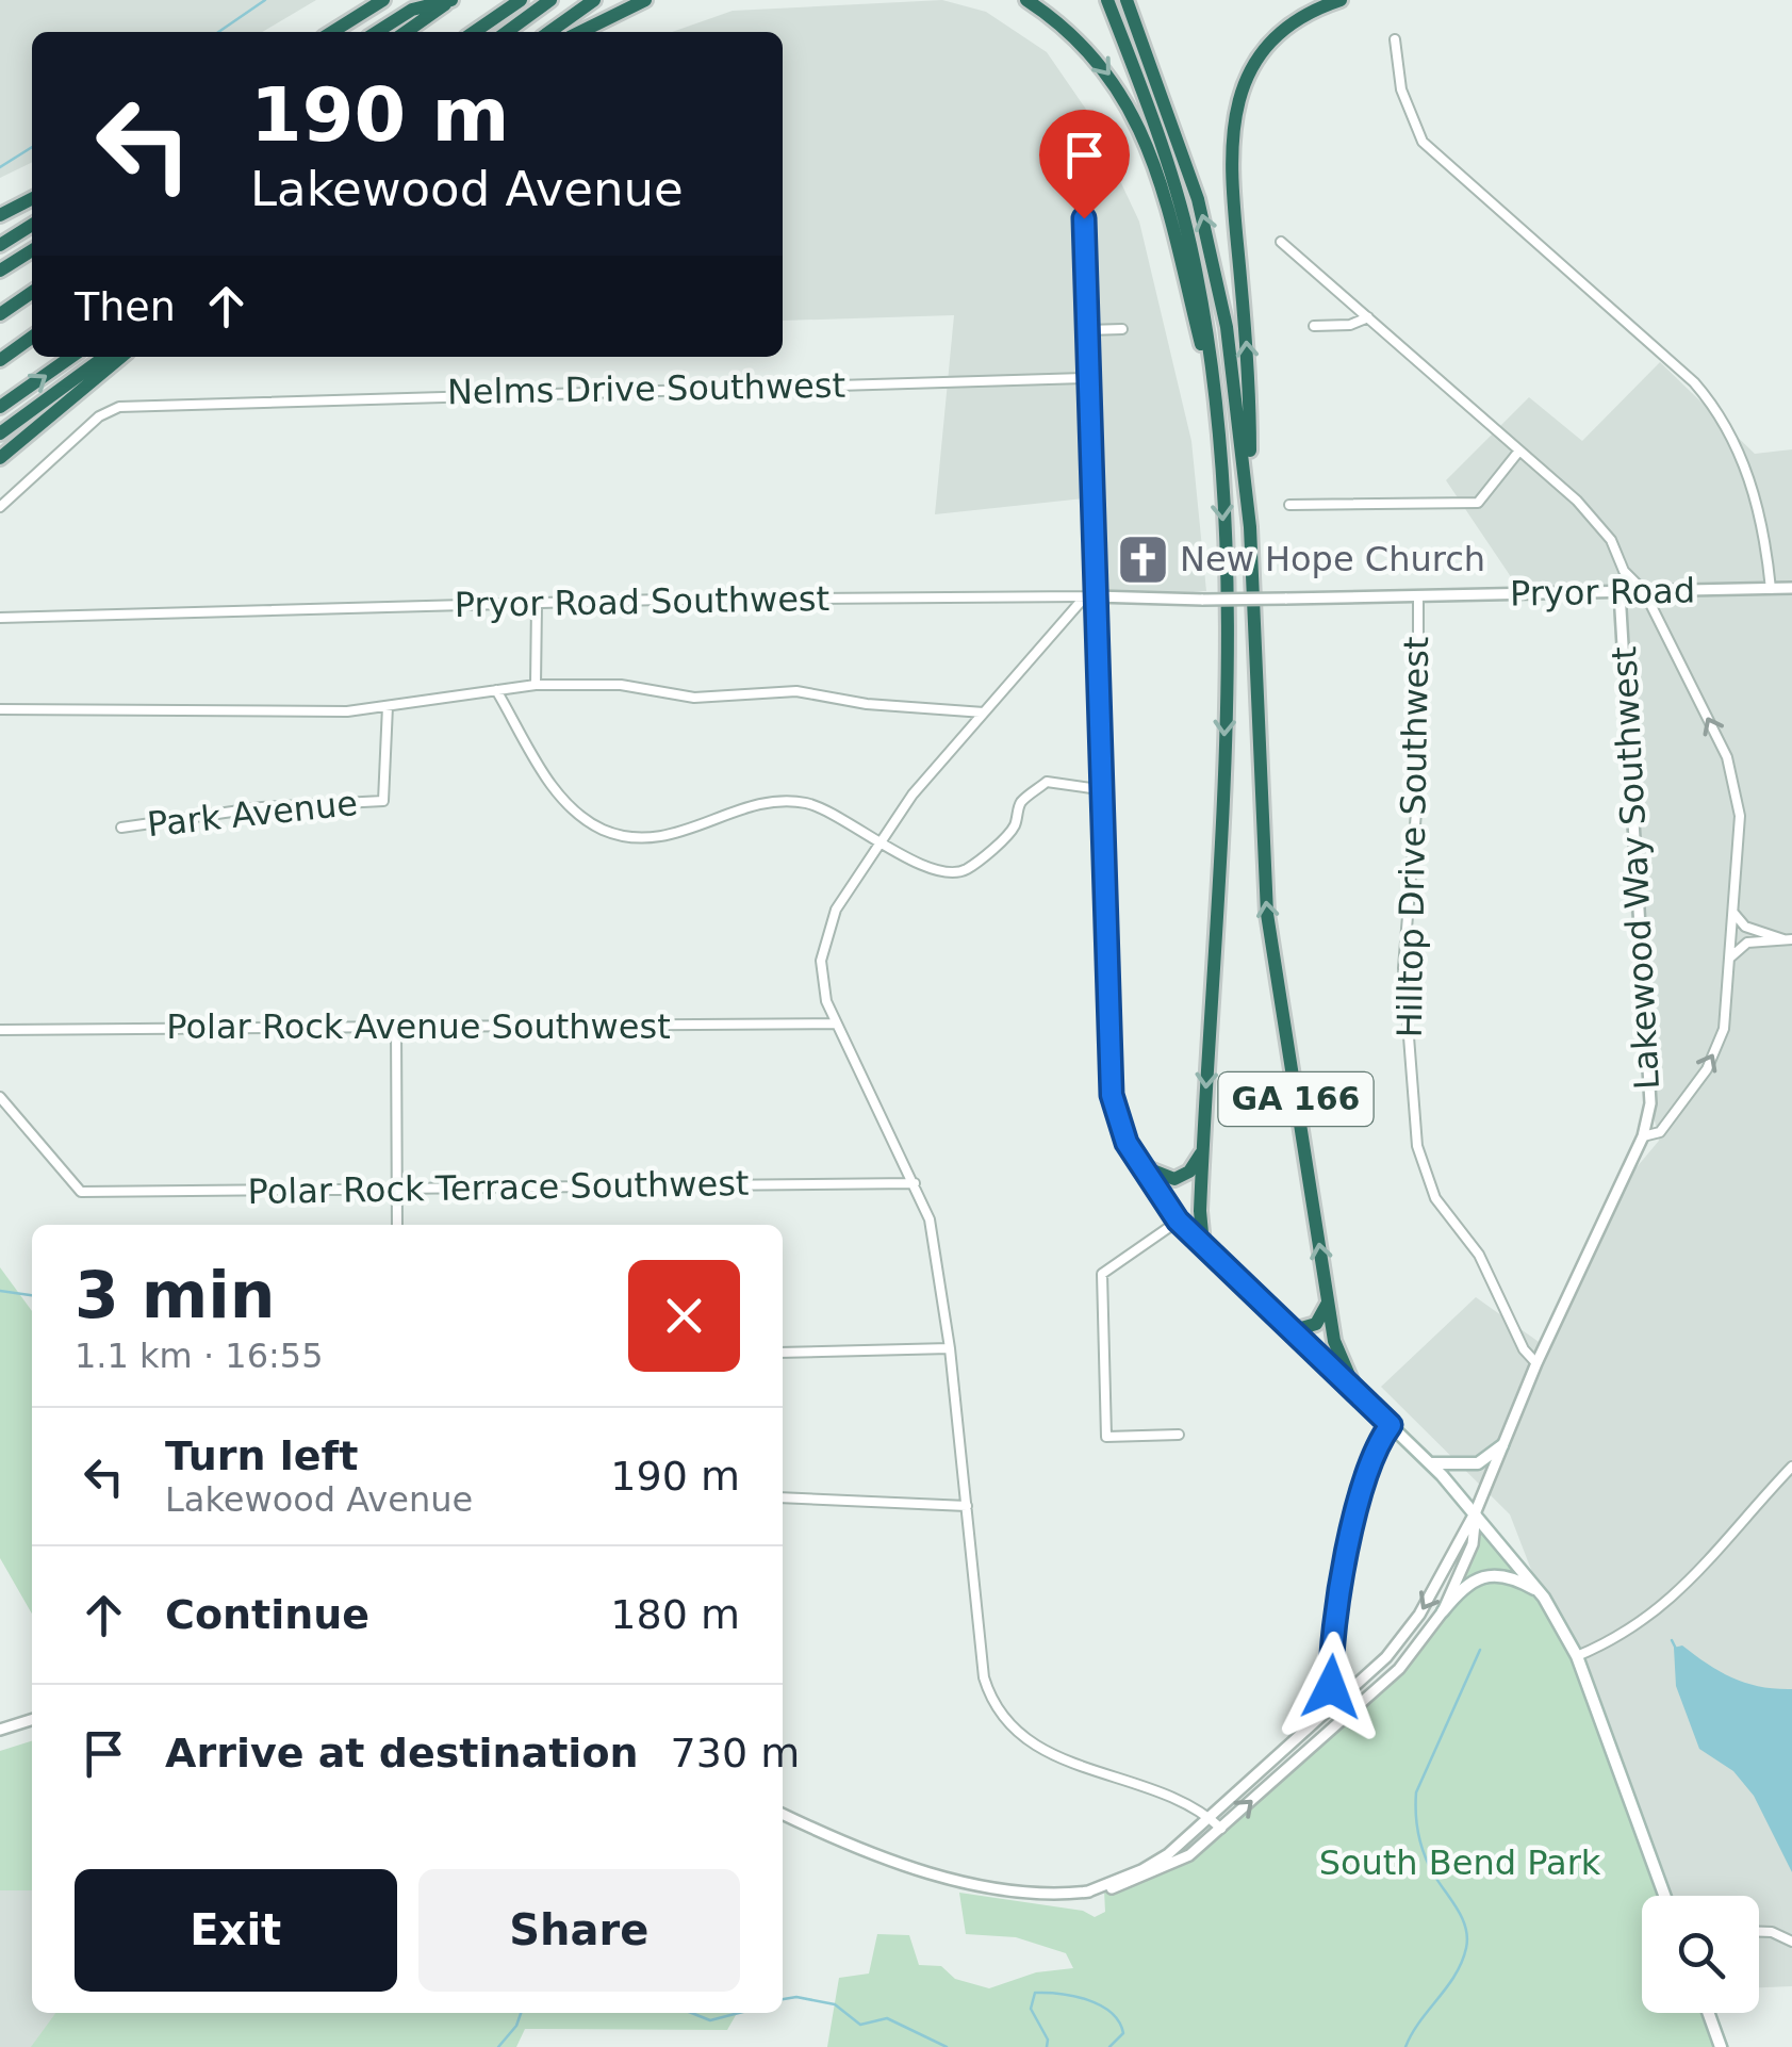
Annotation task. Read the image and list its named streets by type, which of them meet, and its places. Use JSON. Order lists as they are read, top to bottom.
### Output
{
  "streets": {
    "highway": ["GA 166"],
    "street": [
      "Nelms Drive Southwest",
      "Pryor Road",
      "Pryor Road Southwest",
      "Park Avenue",
      "Hilltop Drive Southwest",
      "Lakewood Way Southwest",
      "Polar Rock Avenue Southwest",
      "Polar Rock Terrace Southwest"
    ]
  },
  "crossings": [
    ["Pryor Road", "Pryor Road Southwest"],
    ["Pryor Road", "Hilltop Drive Southwest"],
    ["Pryor Road", "Lakewood Way Southwest"],
    ["Hilltop Drive Southwest", "Lakewood Way Southwest"]
  ],
  "parks": ["South Bend Park"],
  "places": {
    "church": ["New Hope Church"]
  },
  "page": {
    "turn": ["190 m", "Lakewood Avenue"],
    "then": "Then",
    "heading": ["3 min", "1.1 km · 16:55"],
    "list": [
      {
        "name": "Turn left",
        "note": "Lakewood Avenue",
        "value": "190 m"
      },
      {
        "name": "Continue",
        "value": "180 m"
      },
      {
        "name": "Arrive at destination",
        "value": "730 m"
      }
    ],
    "buttons": ["Exit", "Share"]
  }
}
